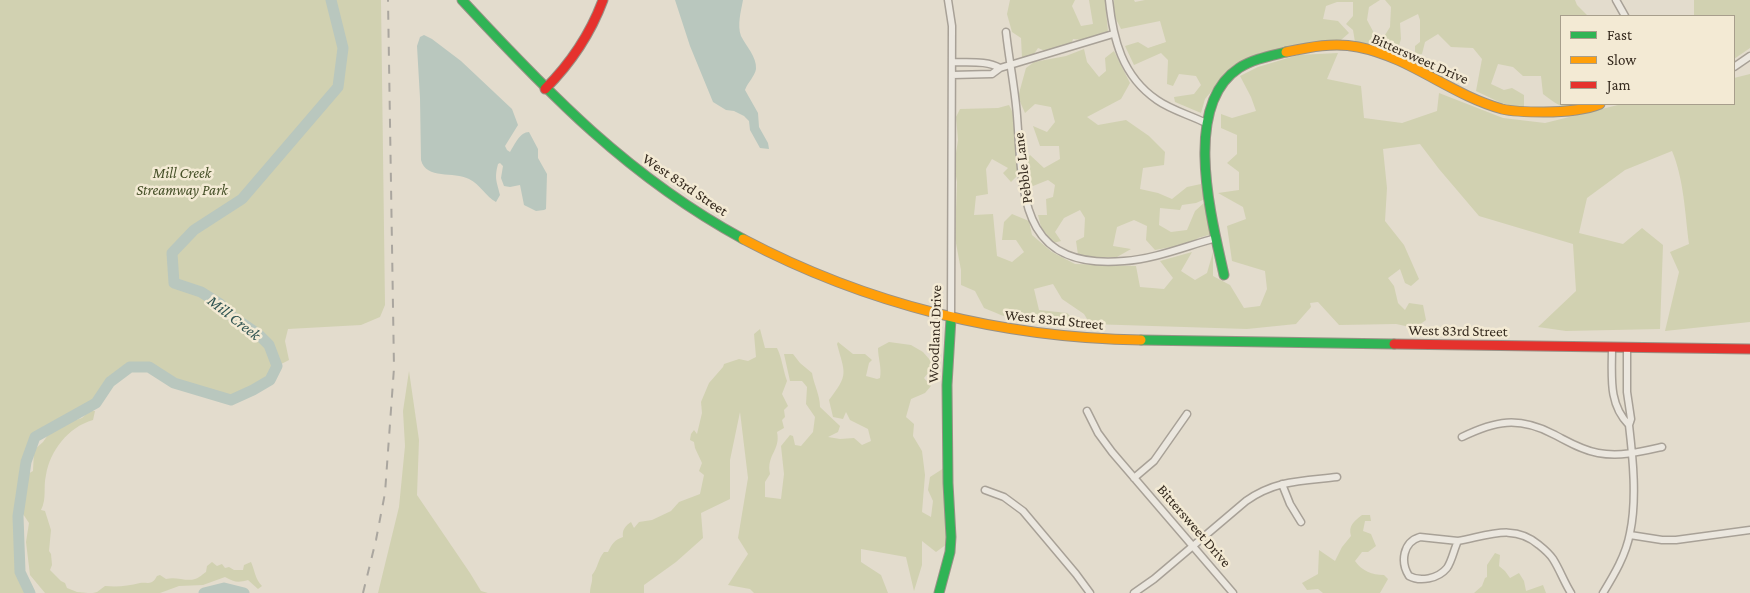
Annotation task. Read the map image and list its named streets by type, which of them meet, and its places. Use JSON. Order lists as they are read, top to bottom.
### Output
{
  "streets": {
    "main road": ["Bittersweet Drive", "West 83rd Street", "Woodland Drive"],
    "street": ["Pebble Lane"]
  },
  "crossings": [
    ["Bittersweet Drive", "Pebble Lane"],
    ["West 83rd Street", "Woodland Drive"]
  ],
  "water": ["Mill Creek"],
  "parks": ["Mill Creek Streamway Park"],
  "legend": ["Fast", "Slow", "Jam"]
}
